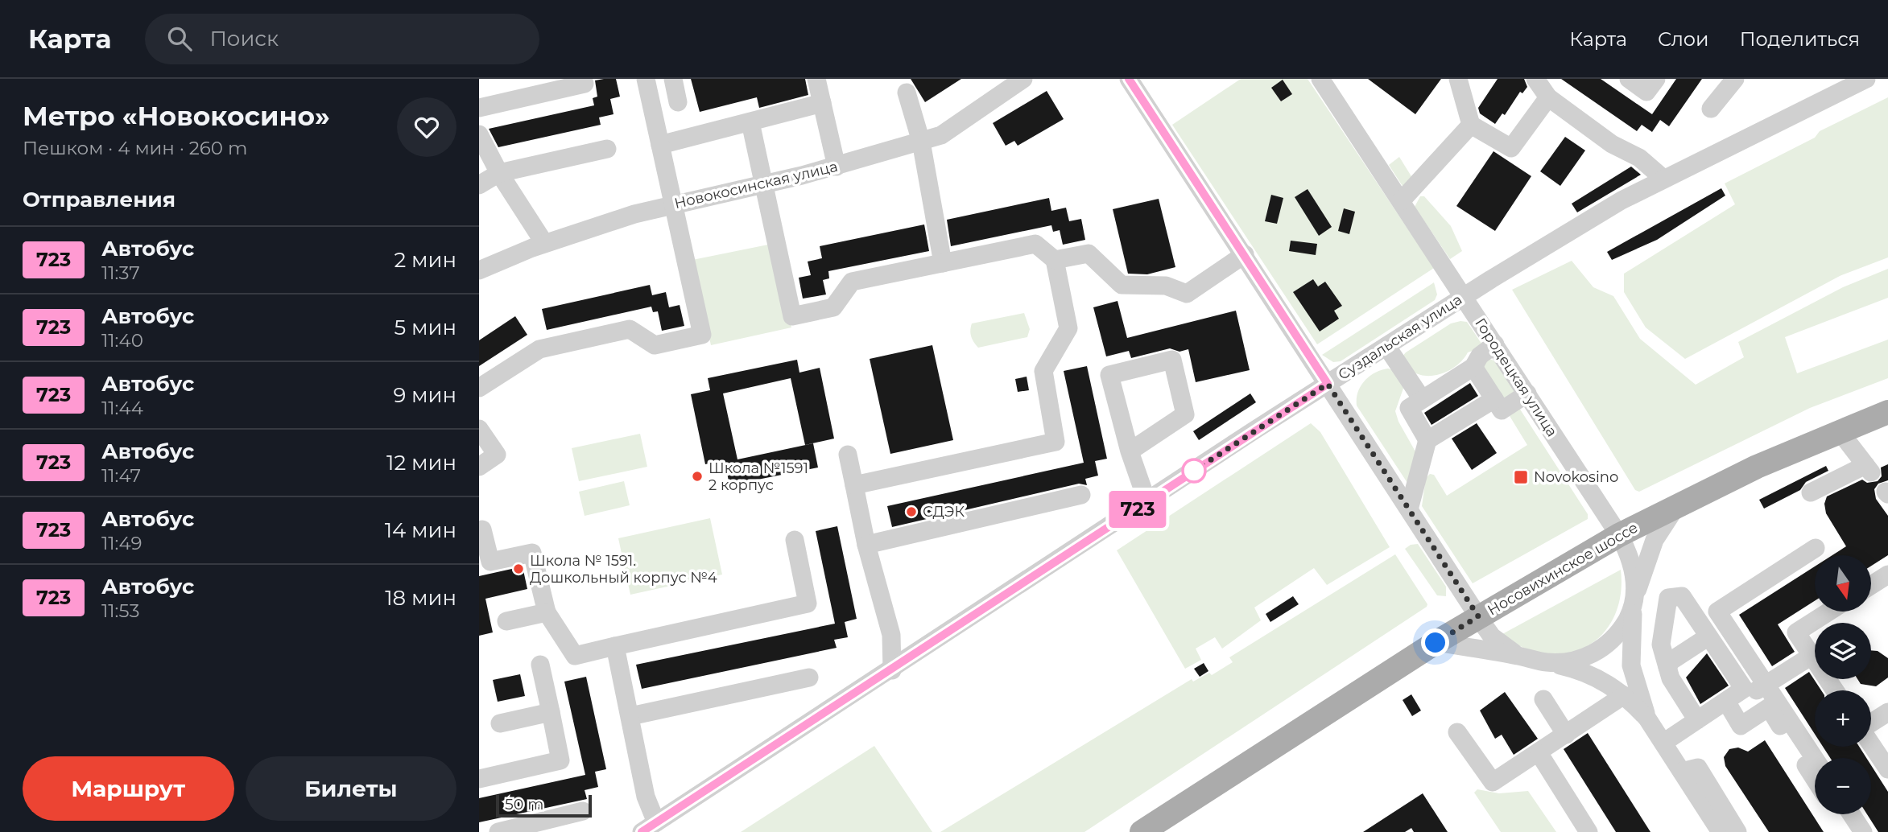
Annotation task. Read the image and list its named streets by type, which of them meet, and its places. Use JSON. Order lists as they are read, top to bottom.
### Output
{
  "streets": {
    "main road": ["Носовихинское шоссе"],
    "street": ["Новокосинская улица", "Суздальская улица", "Городецкая улица"]
  },
  "crossings": [
    ["Суздальская улица", "Городецкая улица"],
    ["Городецкая улица", "Носовихинское шоссе"]
  ],
  "places": {
    "other": ["Школа №1591 2 корпус", "СДЭК", "Школа № 1591. Дошкольный корпус №4"],
    "transit": ["Novokosino"]
  },
  "lines": ["bus line 723"],
  "scale_bar": "50 m",
  "north": "bottom",
  "page": {
    "header": "Карта",
    "search": "Поиск",
    "nav": ["Карта", "Слои", "Поделиться"],
    "heading": [
      ["Метро «Новокосино»", "Пешком · 4 мин · 260 m"],
      "Отправления"
    ],
    "on_map": "723",
    "list": [
      {
        "mark": "723",
        "name": "Автобус",
        "note": "11:37",
        "value": "2 мин"
      },
      {
        "mark": "723",
        "name": "Автобус",
        "note": "11:40",
        "value": "5 мин"
      },
      {
        "mark": "723",
        "name": "Автобус",
        "note": "11:44",
        "value": "9 мин"
      },
      {
        "mark": "723",
        "name": "Автобус",
        "note": "11:47",
        "value": "12 мин"
      },
      {
        "mark": "723",
        "name": "Автобус",
        "note": "11:49",
        "value": "14 мин"
      },
      {
        "mark": "723",
        "name": "Автобус",
        "note": "11:53",
        "value": "18 мин"
      }
    ],
    "map_buttons": ["+", "−"],
    "buttons": ["Маршрут", "Билеты"],
    "scale": "50 m"
  }
}
